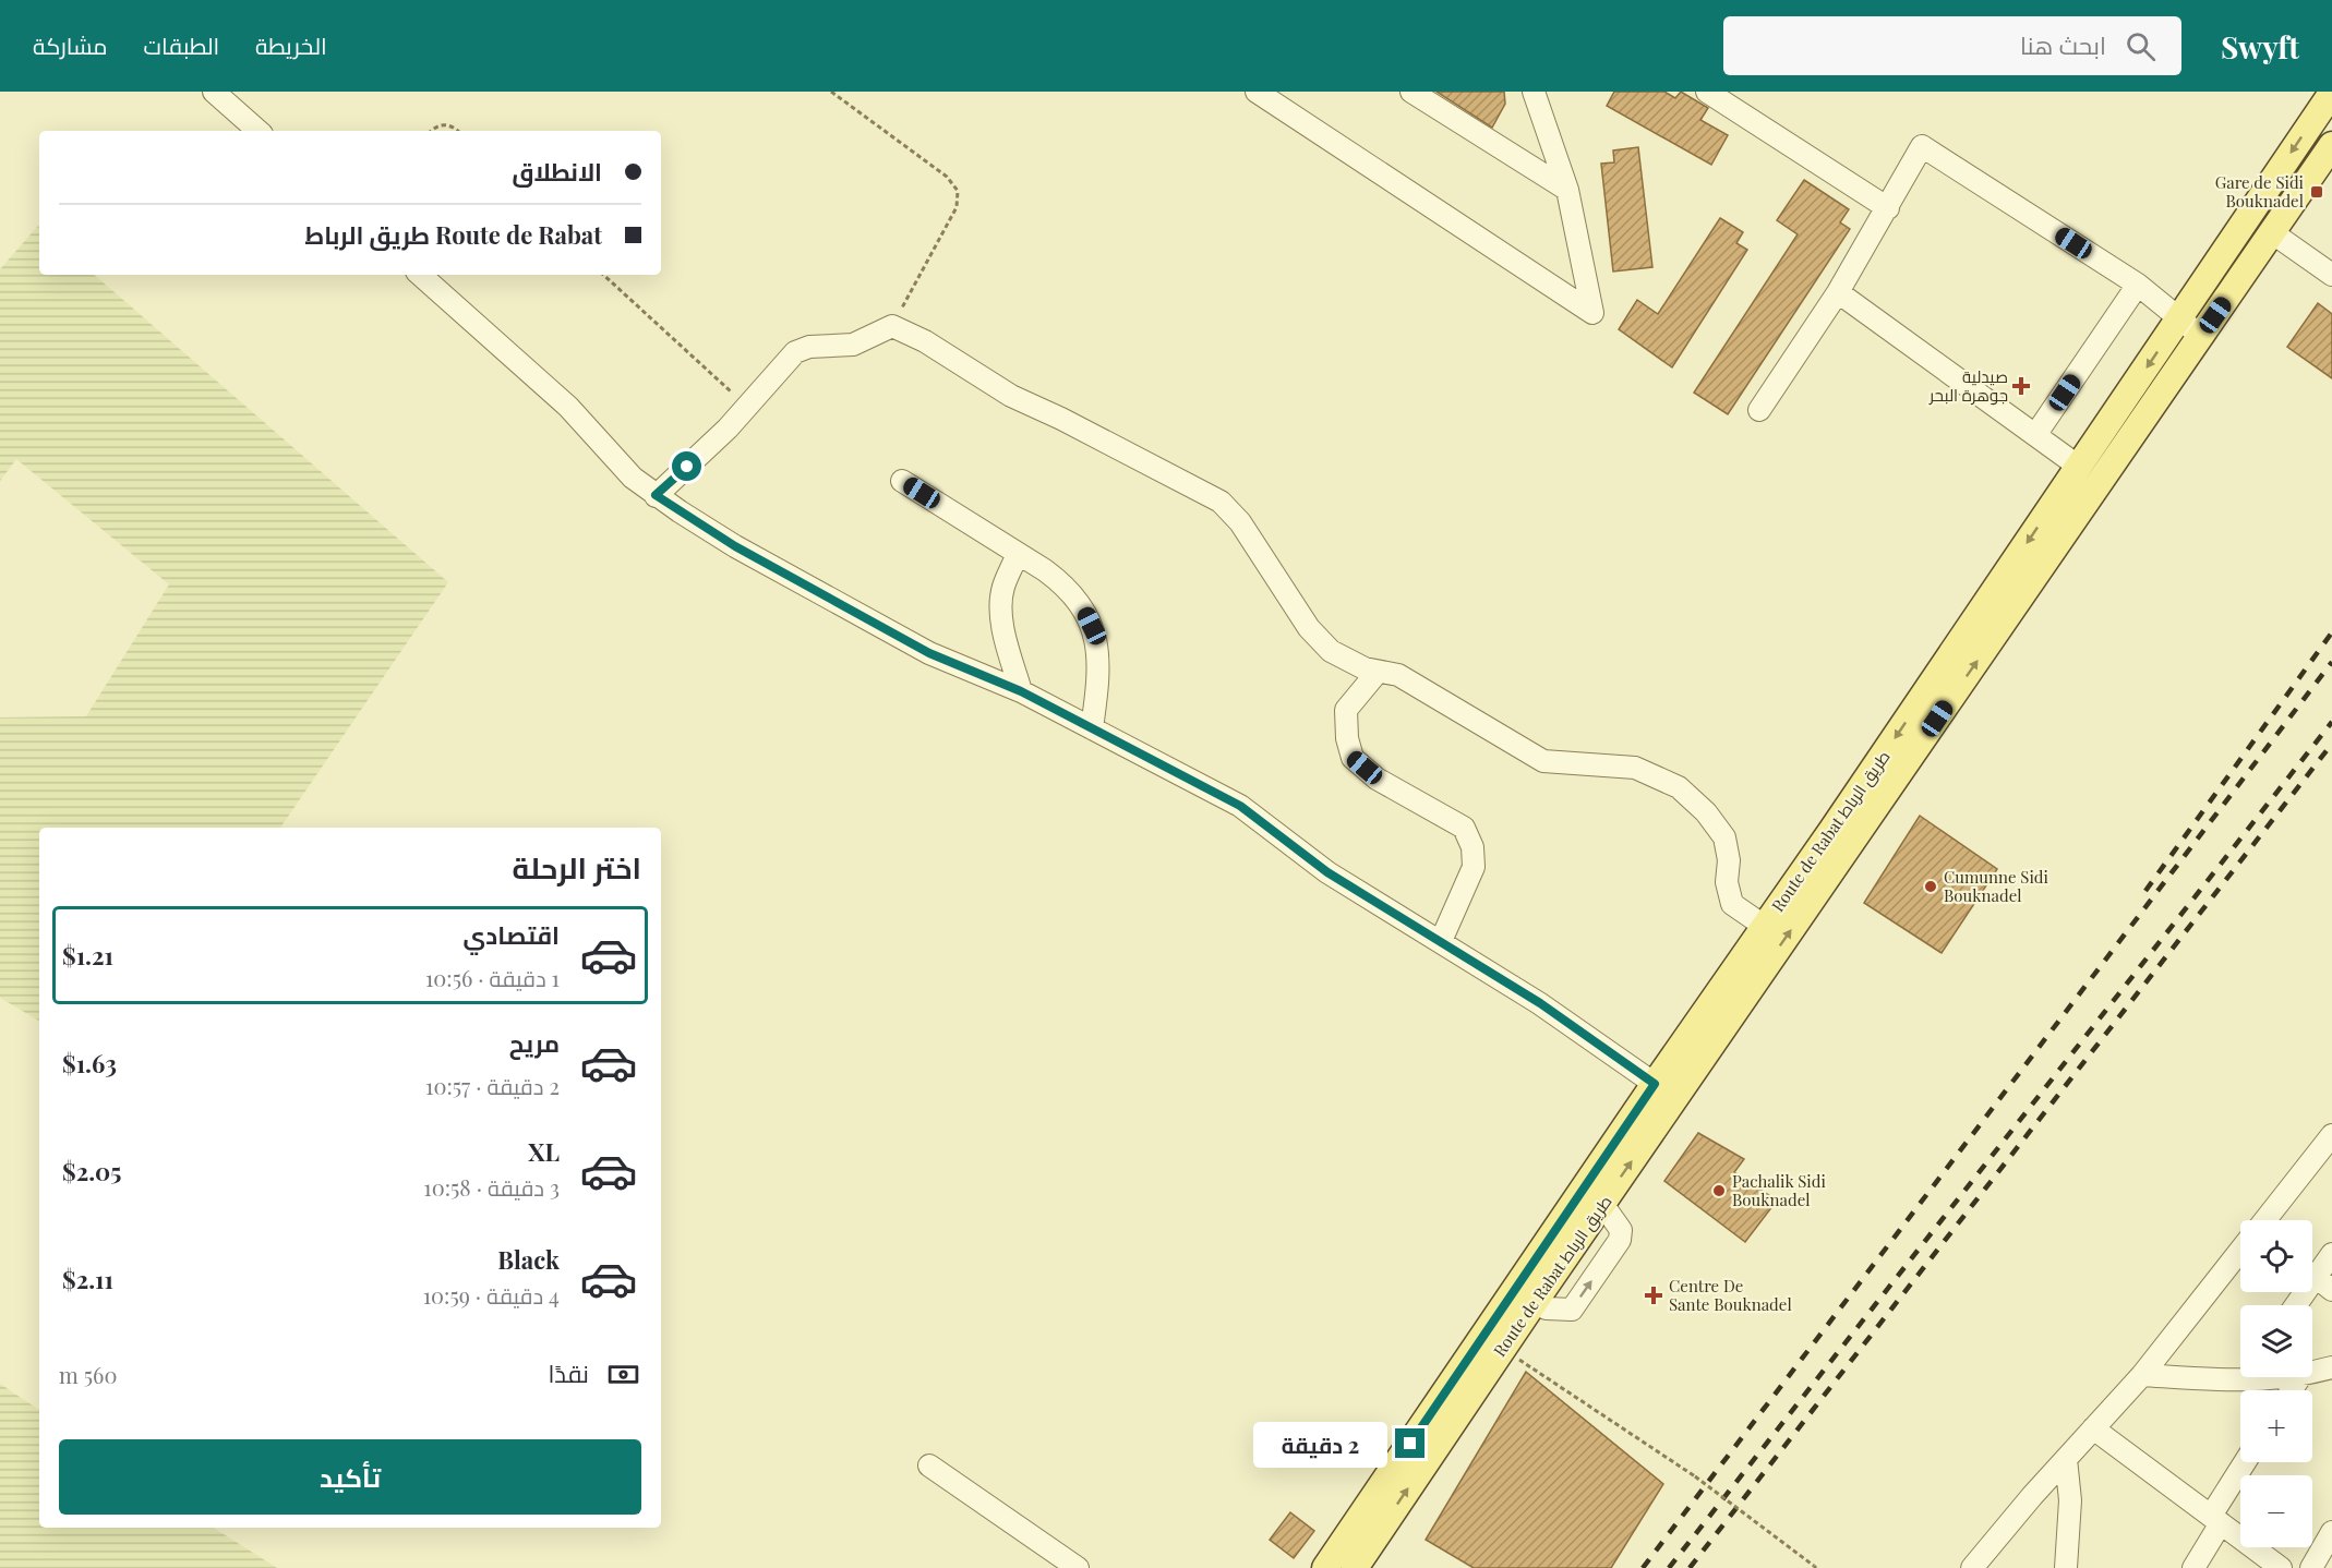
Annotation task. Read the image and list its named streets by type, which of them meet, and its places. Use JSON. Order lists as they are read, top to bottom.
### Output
{
  "streets": {
    "main road": ["Route de Rabat طريق الرباط"]
  },
  "places": {
    "transit": ["Gare de Sidi Bouknadel"],
    "health": ["صيدلية جوهرة البحر", "Centre De Sante Bouknadel"],
    "other": ["Cumunne Sidi Bouknadel", "Pachalik Sidi Bouknadel"]
  },
  "page": {
    "header": "Swyft",
    "search": "ابحث هنا",
    "nav": ["الخريطة", "الطبقات", "مشاركة"],
    "banner": ["الانطلاق", "Route de Rabat طريق الرباط"],
    "heading": "اختر الرحلة",
    "list": [
      {
        "name": "اقتصادي",
        "note": "1 دقيقة · 10:56",
        "value": "$1.21"
      },
      {
        "name": "مريح",
        "note": "2 دقيقة · 10:57",
        "value": "$1.63"
      },
      {
        "name": "XL",
        "note": "3 دقيقة · 10:58",
        "value": "$2.05"
      },
      {
        "name": "Black",
        "note": "4 دقيقة · 10:59",
        "value": "$2.11"
      }
    ],
    "map_buttons": ["+", "−"],
    "pay": ["نقدًا", "560 m"],
    "bubble": "2 دقيقة",
    "buttons": "تأكيد"
  }
}
